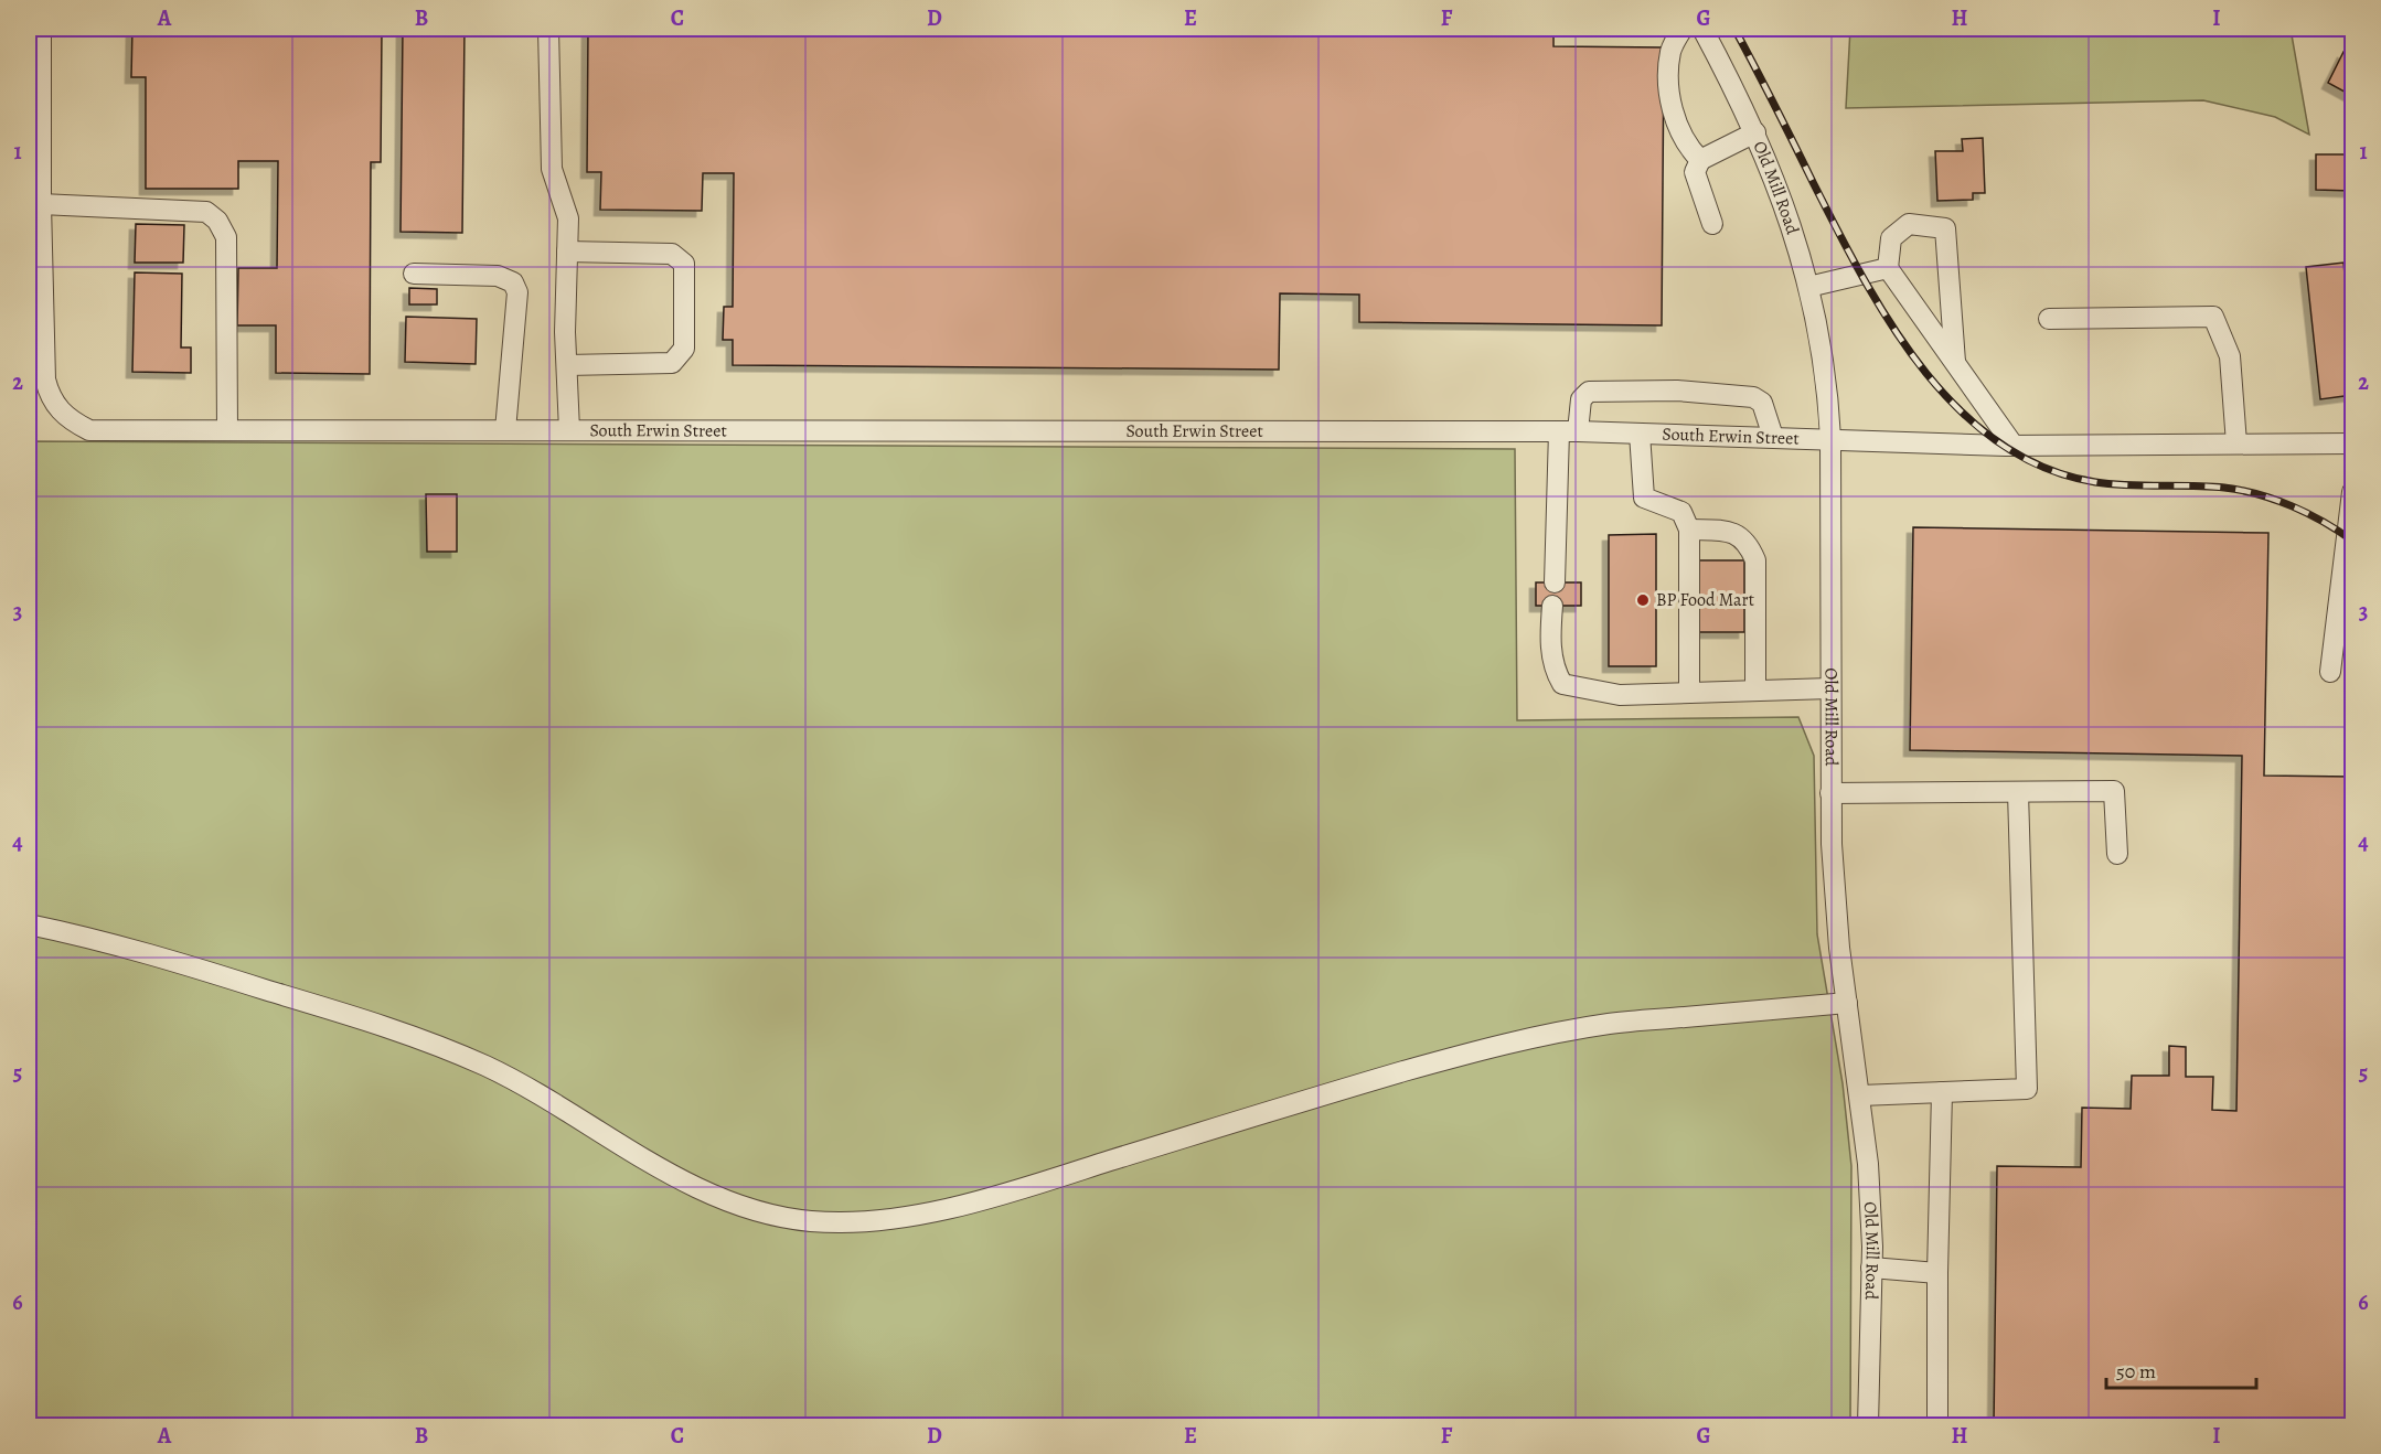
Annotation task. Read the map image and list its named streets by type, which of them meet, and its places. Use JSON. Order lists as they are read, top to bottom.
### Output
{
  "streets": {
    "street": ["Old Mill Road", "South Erwin Street"]
  },
  "crossings": [
    ["Old Mill Road", "South Erwin Street"]
  ],
  "places": ["BP Food Mart"],
  "scale_bar": "50 m",
  "grid": {
    "columns": [
      "A",
      "B",
      "C",
      "D",
      "E",
      "F",
      "G",
      "H",
      "I"
    ],
    "rows": [
      "1",
      "2",
      "3",
      "4",
      "5",
      "6"
    ]
  }
}
